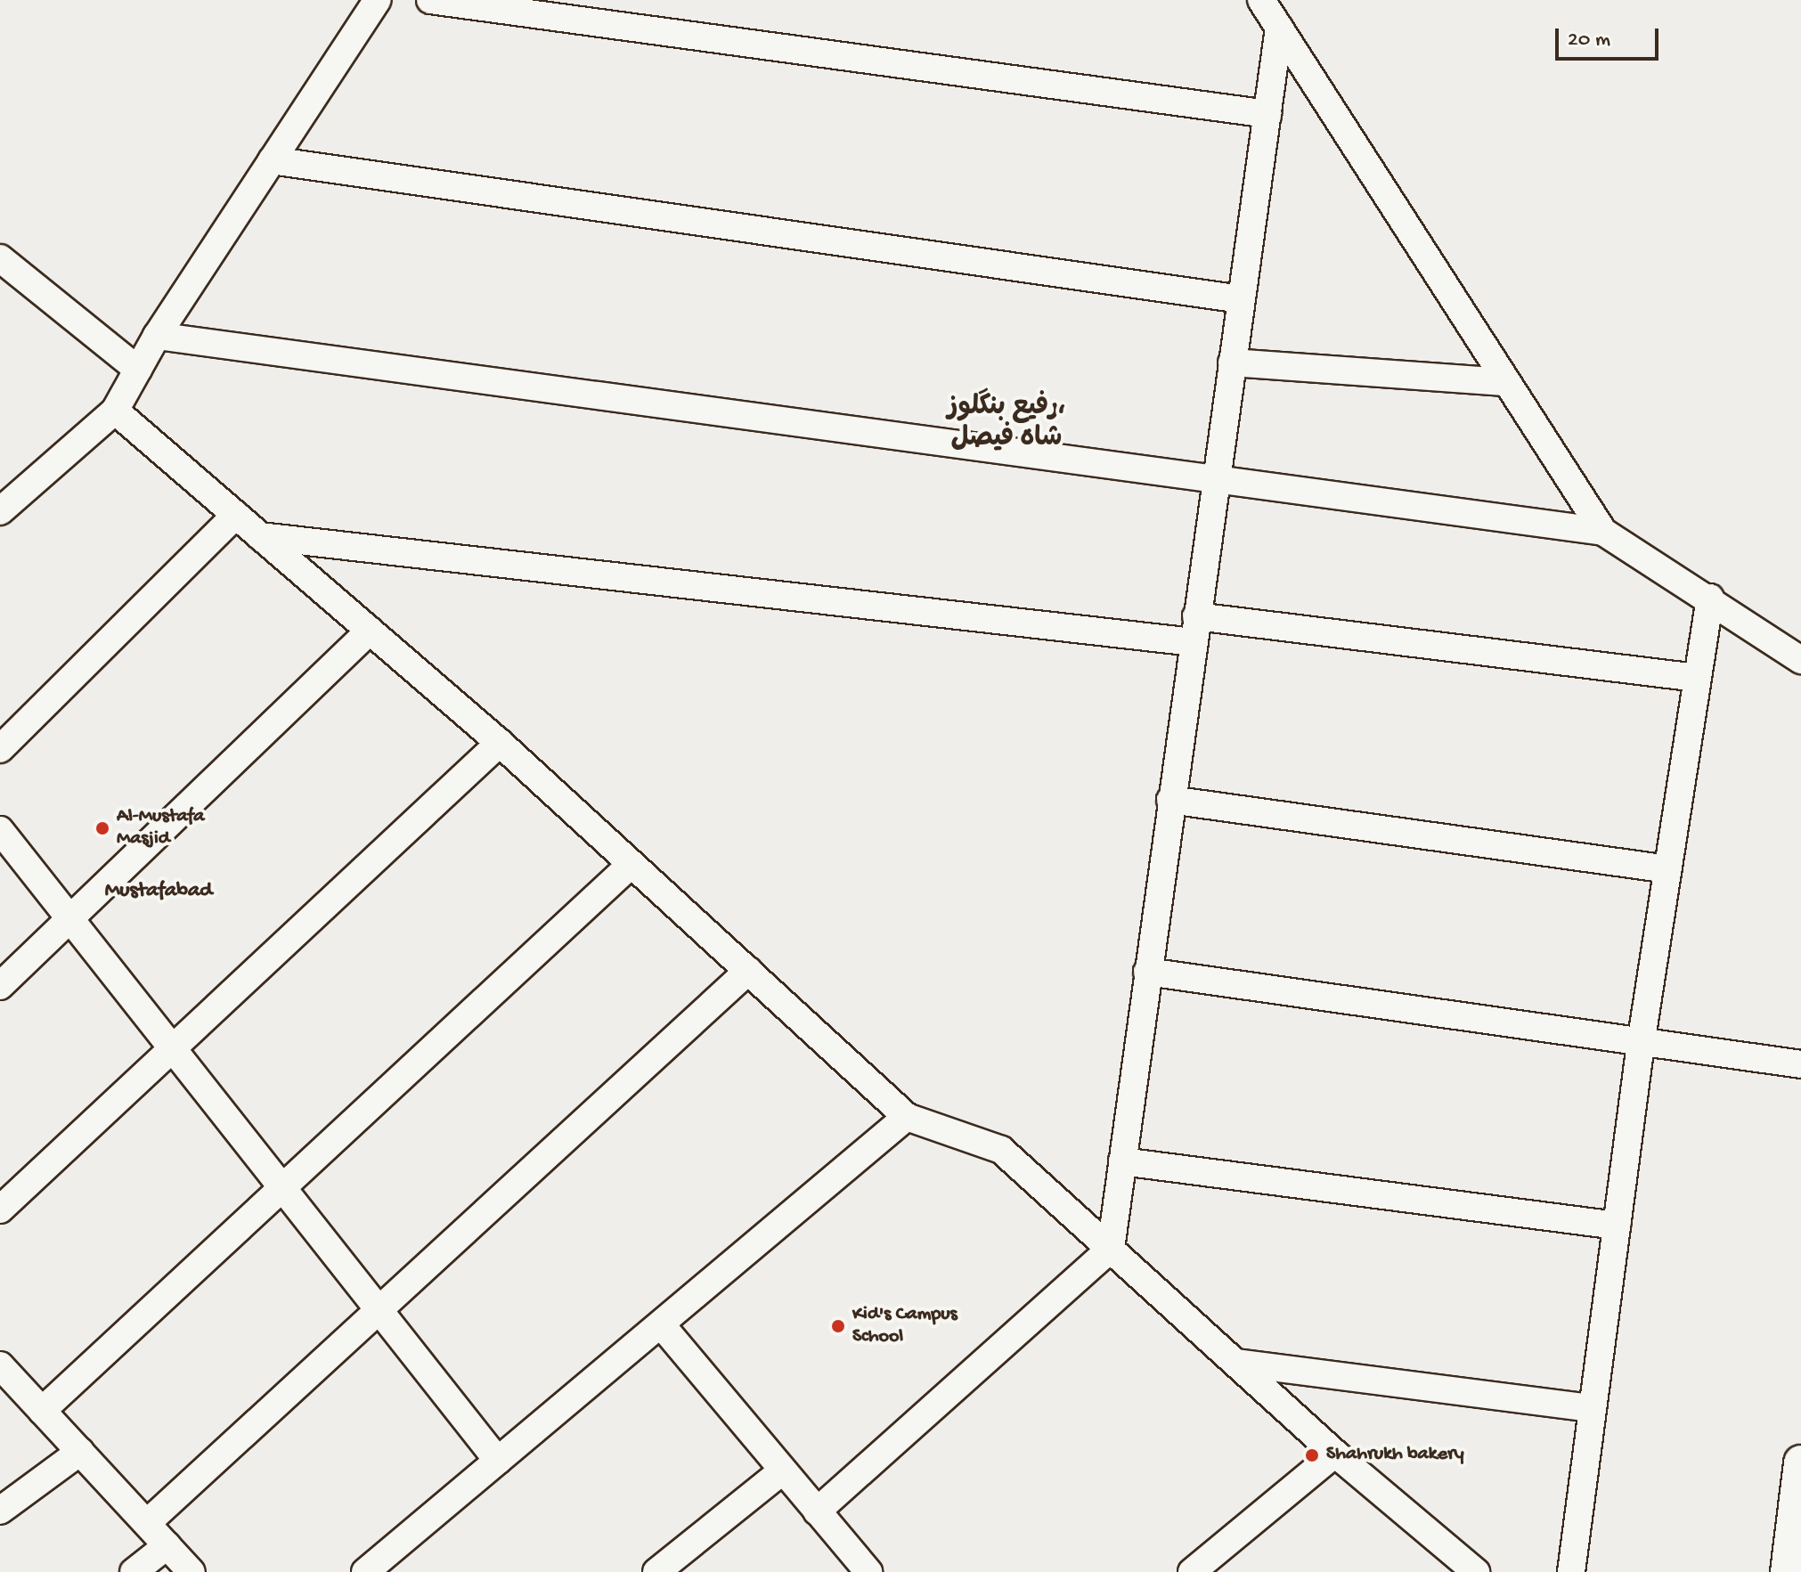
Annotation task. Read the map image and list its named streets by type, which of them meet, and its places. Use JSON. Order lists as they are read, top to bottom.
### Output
{
  "districts": ["رفیع بنگلوز، شاہ فیصل", "Mustafabad"],
  "places": ["Al-Mustafa Masjid", "Kid's Campus School", "Shahrukh bakery"],
  "scale_bar": "20 m"
}
